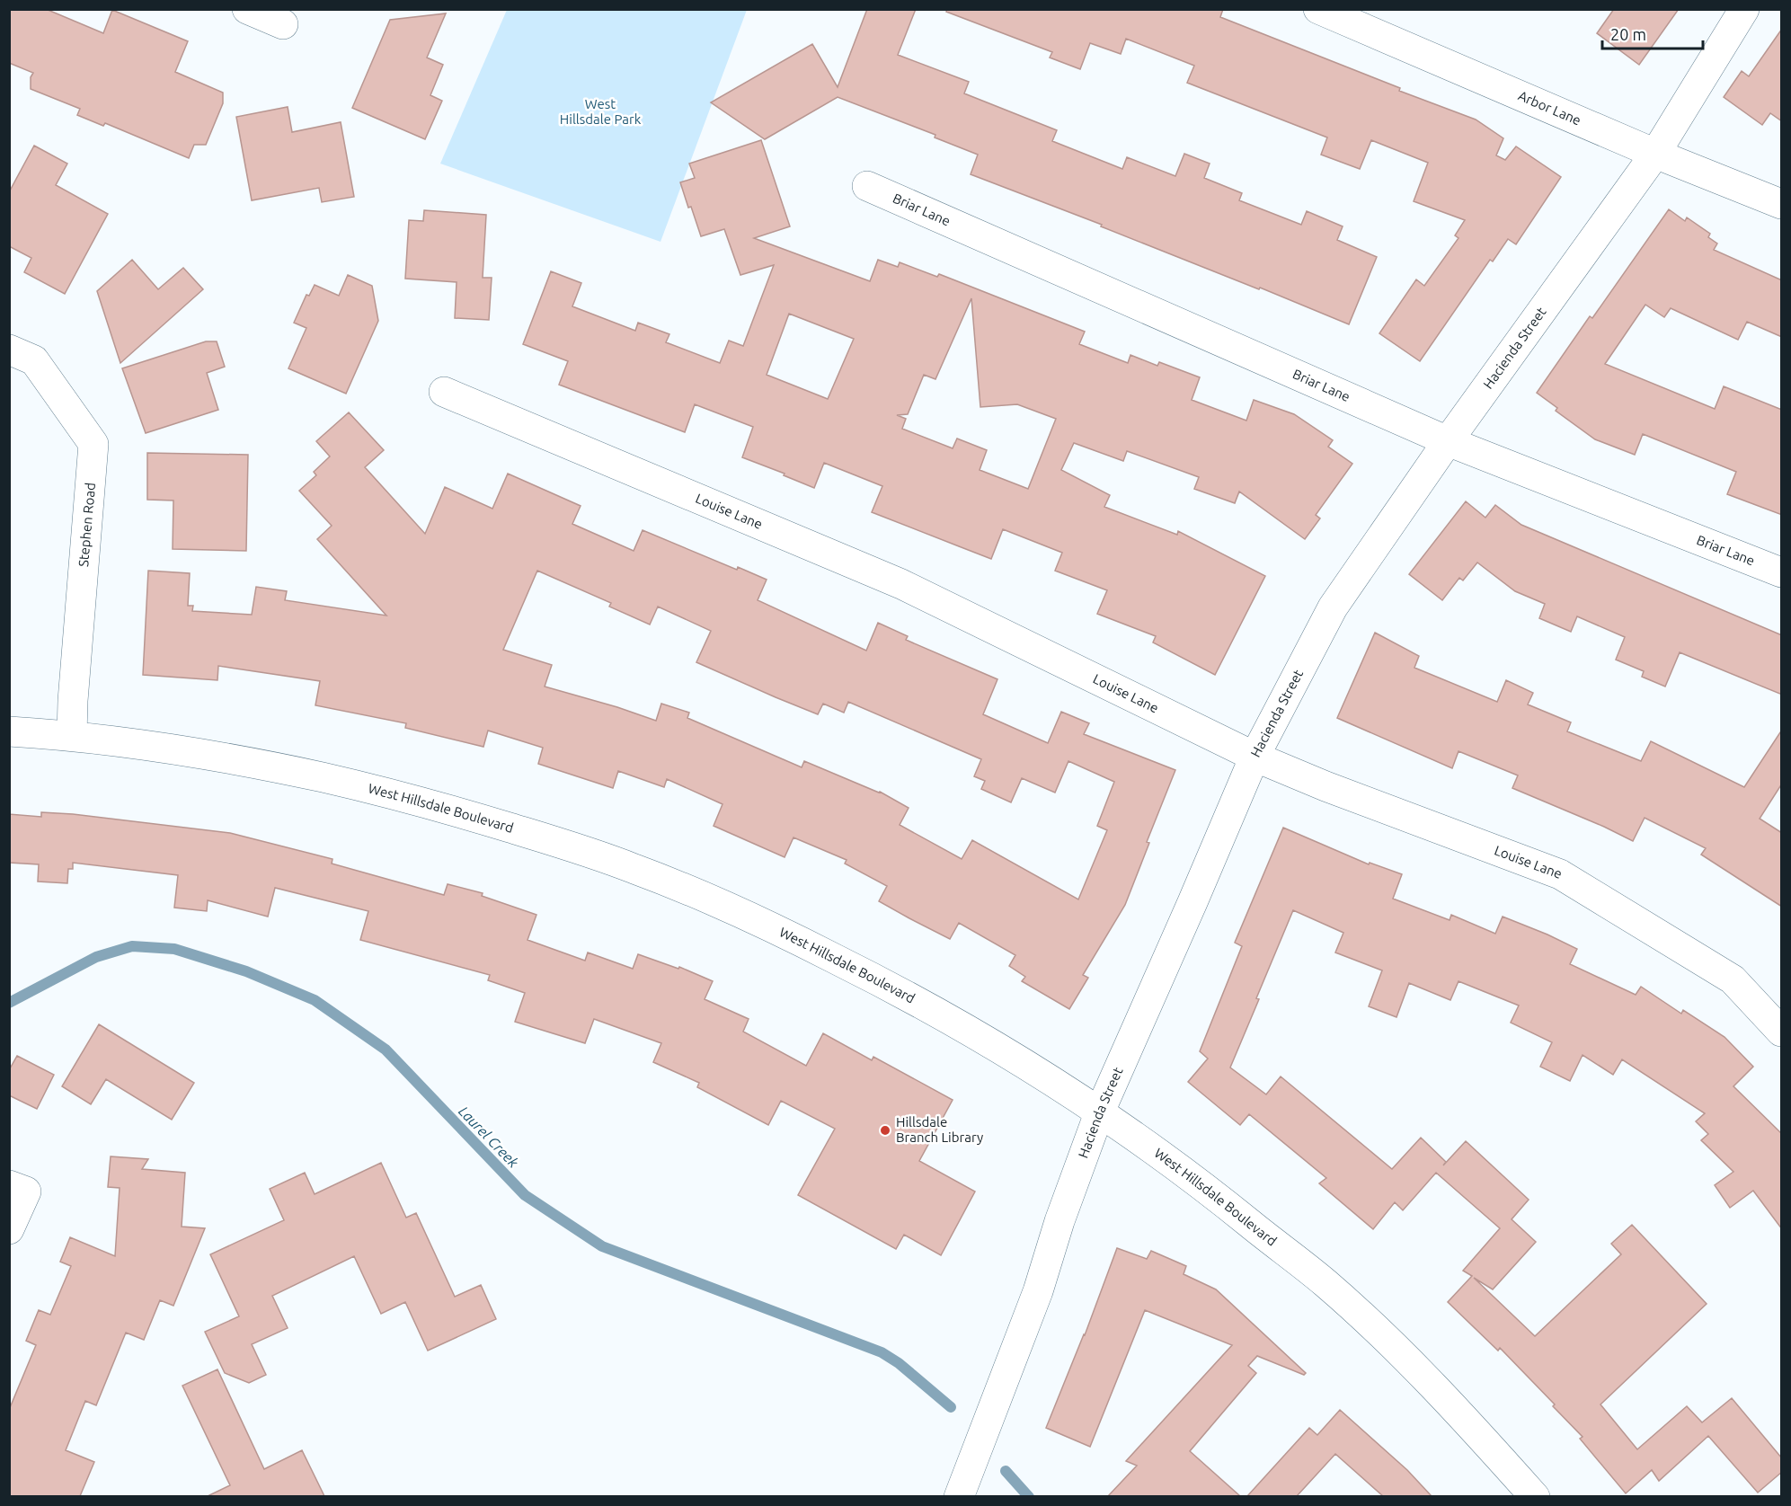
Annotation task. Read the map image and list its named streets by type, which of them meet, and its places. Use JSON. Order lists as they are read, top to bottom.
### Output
{
  "streets": {
    "street": [
      "Arbor Lane",
      "Briar Lane",
      "Hacienda Street",
      "Louise Lane",
      "Stephen Road",
      "West Hillsdale Boulevard"
    ]
  },
  "crossings": [
    ["Arbor Lane", "Hacienda Street"],
    ["Briar Lane", "Hacienda Street"],
    ["Hacienda Street", "Louise Lane"],
    ["Hacienda Street", "West Hillsdale Boulevard"],
    ["Stephen Road", "West Hillsdale Boulevard"]
  ],
  "water": ["Laurel Creek"],
  "parks": ["West Hillsdale Park"],
  "places": ["Hillsdale Branch Library"],
  "scale_bar": "20 m"
}
